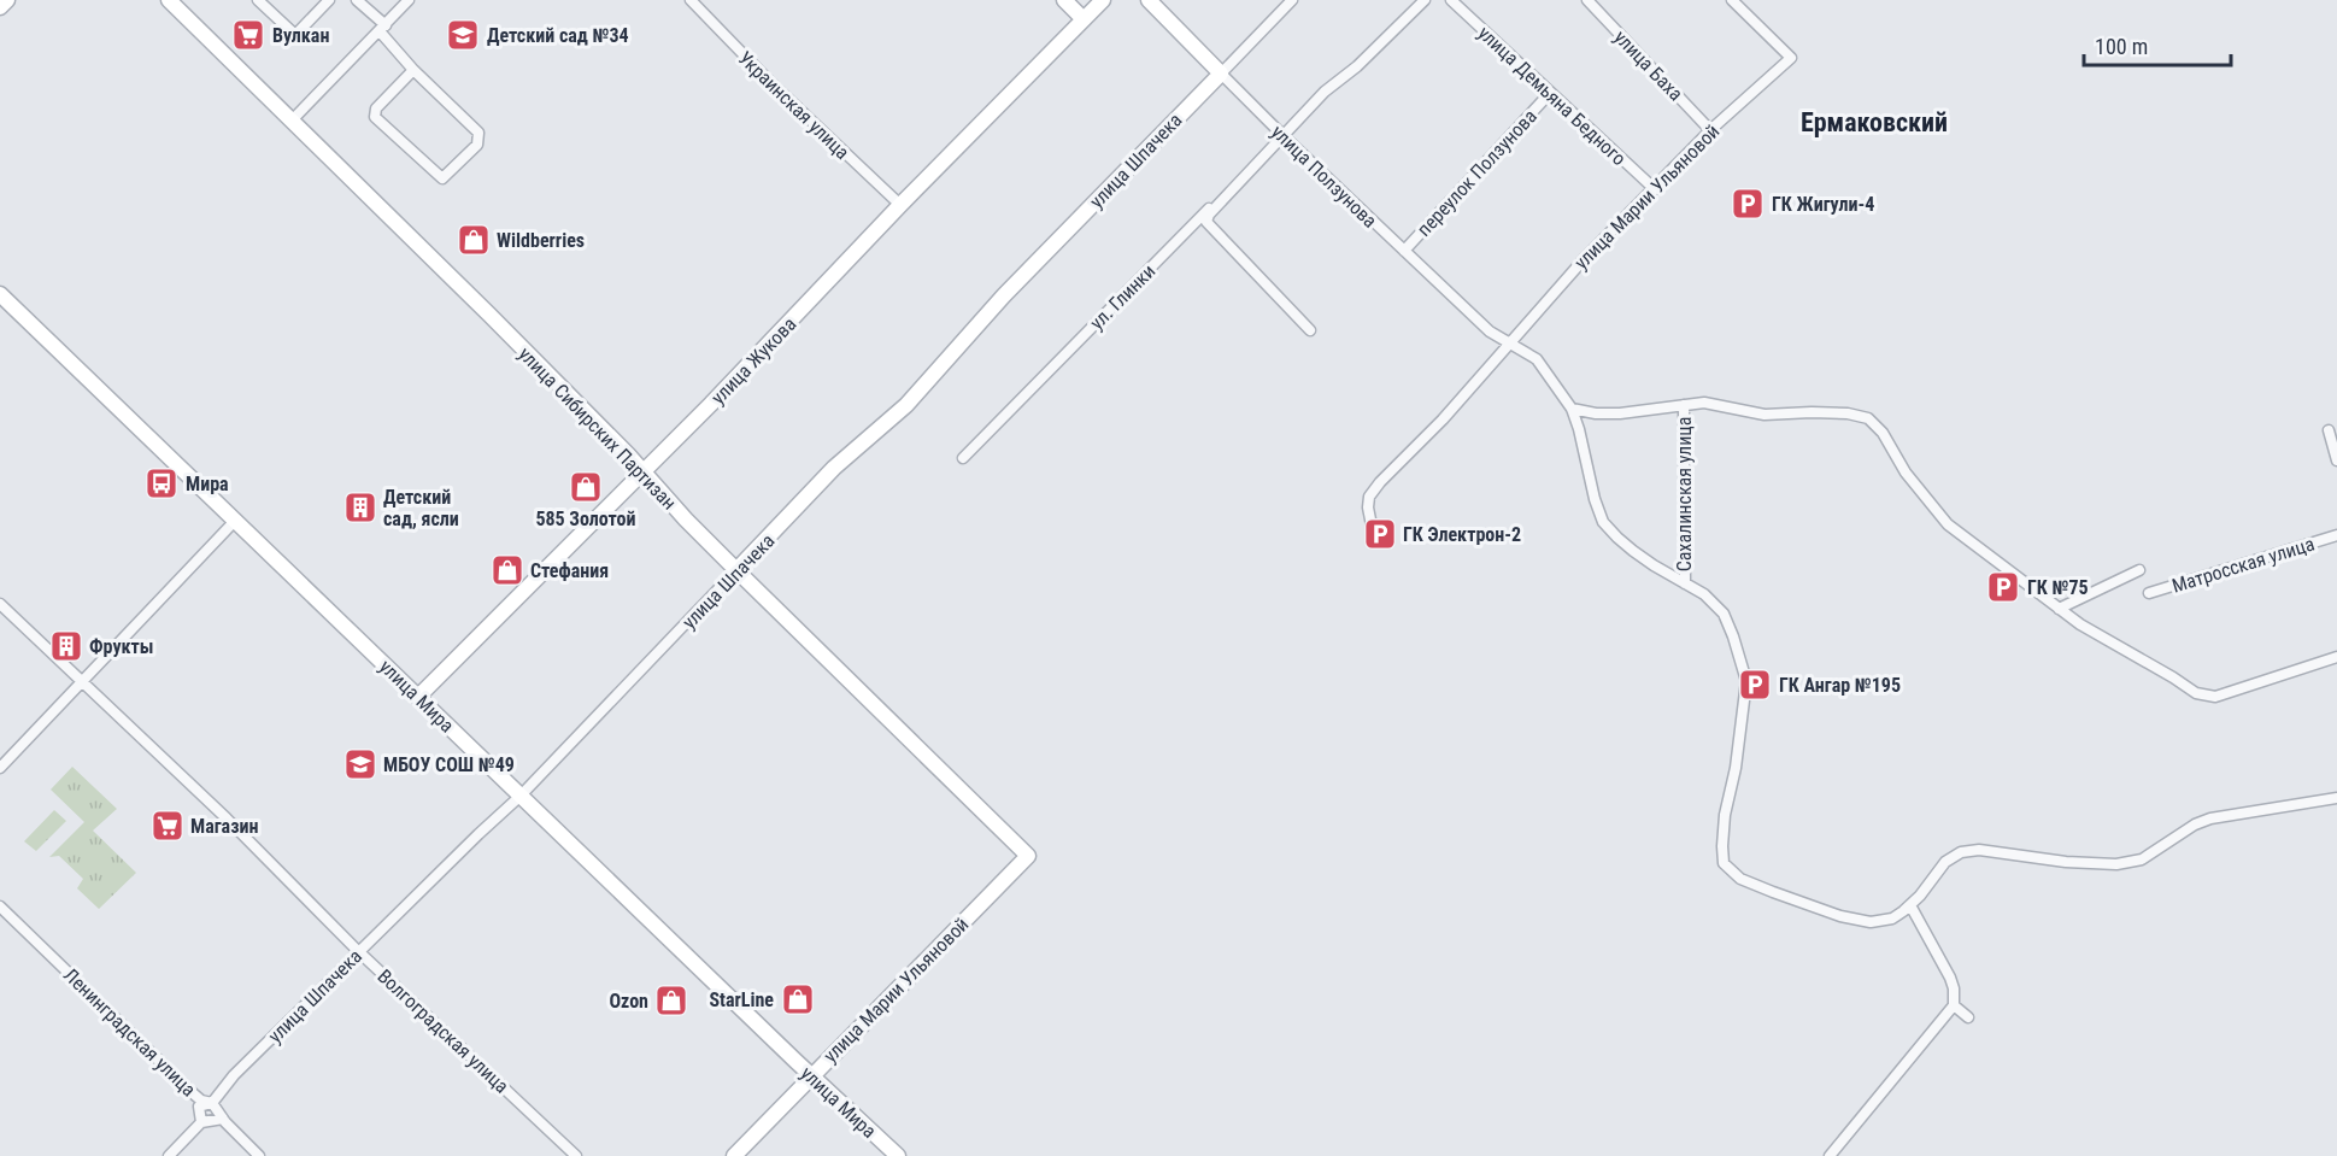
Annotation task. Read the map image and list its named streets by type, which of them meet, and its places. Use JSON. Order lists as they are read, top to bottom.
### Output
{
  "streets": {
    "street": [
      "улица Баха",
      "улица Демьяна Бедного",
      "Украинская улица",
      "улица Шпачека",
      "переулок Ползунова",
      "улица Ползунова",
      "улица Марии Ульяновой",
      "ул. Глинки",
      "улица Жукова",
      "улица Сибирских Партизан",
      "Сахалинская улица",
      "Матросская улица",
      "улица Мира",
      "Волгоградская улица",
      "Ленинградская улица"
    ]
  },
  "crossings": [
    ["улица Баха", "улица Марии Ульяновой"],
    ["улица Демьяна Бедного", "переулок Ползунова"],
    ["улица Демьяна Бедного", "улица Марии Ульяновой"],
    ["Украинская улица", "улица Жукова"],
    ["улица Шпачека", "улица Ползунова"],
    ["улица Шпачека", "улица Сибирских Партизан"],
    ["улица Шпачека", "улица Мира"],
    ["улица Шпачека", "Волгоградская улица"],
    ["улица Шпачека", "Ленинградская улица"],
    ["переулок Ползунова", "улица Ползунова"],
    ["улица Ползунова", "улица Марии Ульяновой"],
    ["улица Ползунова", "ул. Глинки"],
    ["улица Ползунова", "Сахалинская улица"],
    ["улица Марии Ульяновой", "улица Сибирских Партизан"],
    ["улица Марии Ульяновой", "улица Мира"],
    ["улица Жукова", "улица Сибирских Партизан"],
    ["улица Жукова", "улица Мира"]
  ],
  "districts": ["Ермаковский"],
  "places": {
    "supermarket": ["Вулкан", "Магазин"],
    "school or university": ["Детский сад №34", "МБОУ СОШ №49"],
    "parking": [
      "ГК Жигули-4",
      "ГК Электрон-2",
      "ГК №75",
      "ГК Ангар №195"
    ],
    "shop": [
      "Wildberries",
      "585 Золотой",
      "Стефания",
      "StarLine",
      "Ozon"
    ],
    "bus stop": ["Мира"],
    "building": ["Детский сад, ясли", "Фрукты"]
  },
  "scale_bar": "100 m"
}
